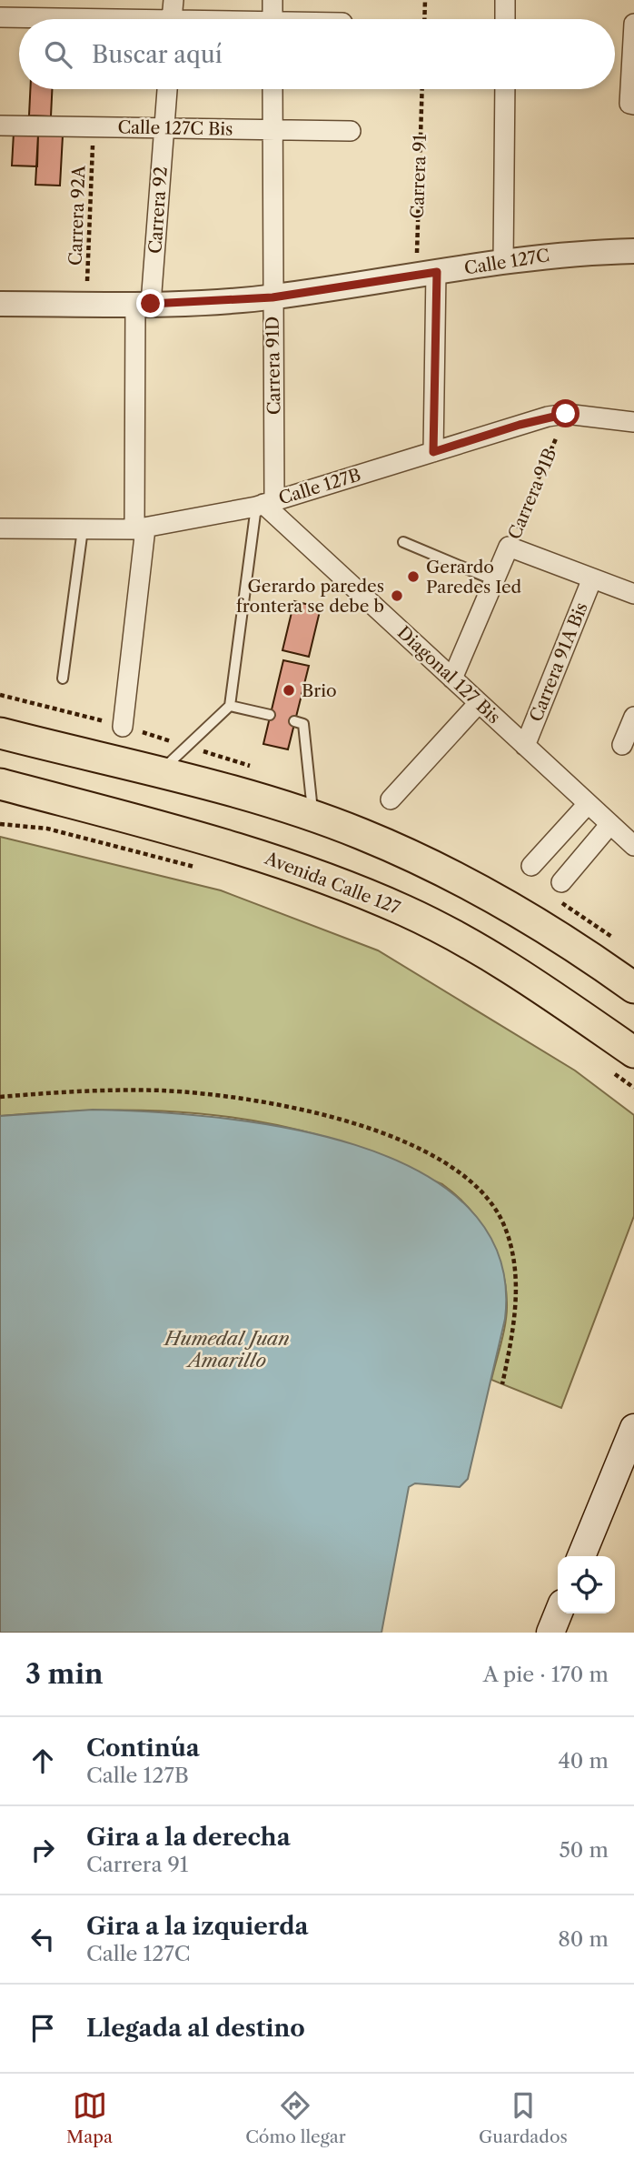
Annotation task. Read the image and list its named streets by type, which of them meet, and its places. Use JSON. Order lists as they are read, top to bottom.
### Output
{
  "streets": {
    "main road": ["Avenida Calle 127"],
    "street": [
      "Calle 127C Bis",
      "Carrera 92",
      "Calle 127C",
      "Carrera 91D",
      "Calle 127B",
      "Carrera 91B",
      "Carrera 91A Bis",
      "Diagonal 127 Bis"
    ],
    "path": ["Carrera 91", "Carrera 92A"]
  },
  "crossings": [
    ["Calle 127C Bis", "Carrera 92"],
    ["Calle 127C Bis", "Carrera 92A"],
    ["Calle 127C Bis", "Carrera 91D"],
    ["Carrera 91", "Calle 127C"],
    ["Carrera 92", "Calle 127C"],
    ["Carrera 92", "Calle 127B"],
    ["Carrera 92A", "Calle 127C"],
    ["Calle 127C", "Carrera 91D"],
    ["Carrera 91D", "Calle 127B"],
    ["Carrera 91D", "Diagonal 127 Bis"],
    ["Calle 127B", "Carrera 91B"],
    ["Calle 127B", "Diagonal 127 Bis"],
    ["Carrera 91B", "Diagonal 127 Bis"],
    ["Carrera 91A Bis", "Diagonal 127 Bis"]
  ],
  "water": ["Humedal Juan Amarillo"],
  "places": ["Gerardo Paredes Ied", "Gerardo paredes frontera se debe b", "Brio"],
  "page": {
    "search": "Buscar aquí",
    "heading": ["3 min", "A pie · 170 m"],
    "list": [
      ["Continúa", "Calle 127B", "40 m"],
      ["Gira a la derecha", "Carrera 91", "50 m"],
      ["Gira a la izquierda", "Calle 127C", "80 m"],
      "Llegada al destino"
    ],
    "nav": ["Mapa", "Cómo llegar", "Guardados"]
  }
}
